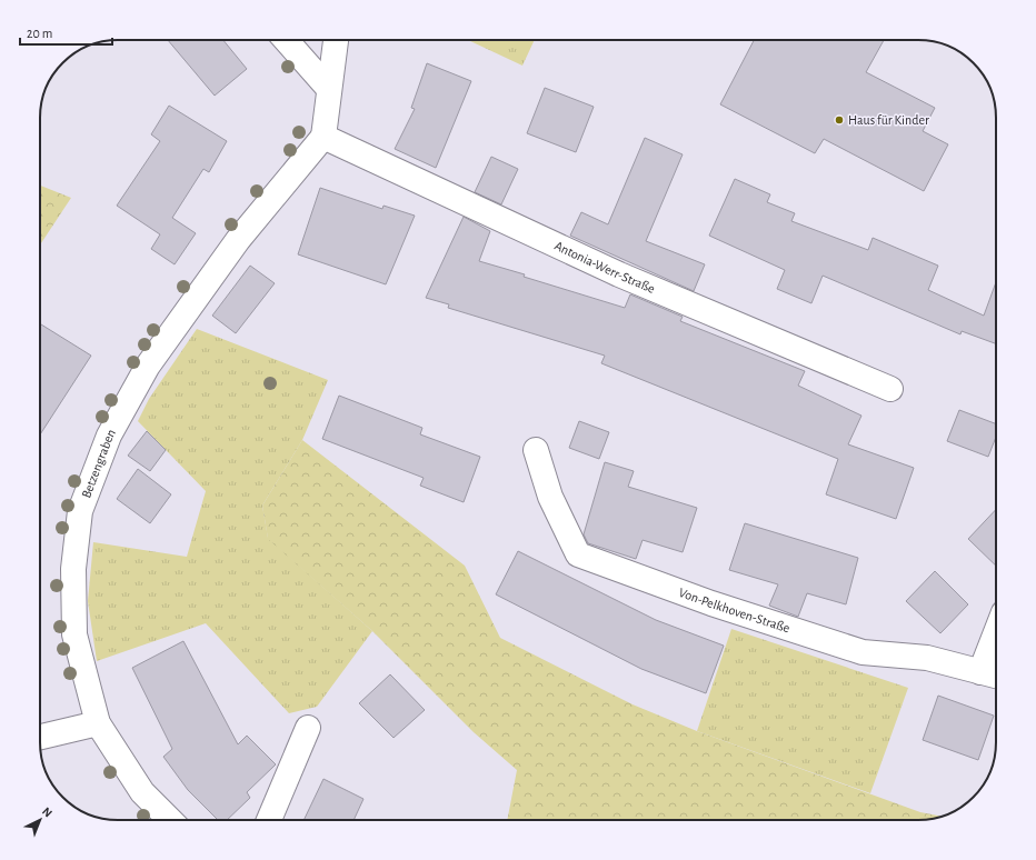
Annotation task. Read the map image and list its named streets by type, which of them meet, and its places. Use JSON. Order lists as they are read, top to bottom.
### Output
{
  "streets": {
    "street": ["Antonia-Werr-Straße", "Betzengraben", "Von-Pelkhoven-Straße"]
  },
  "crossings": [
    ["Antonia-Werr-Straße", "Betzengraben"]
  ],
  "places": ["Haus für Kinder"],
  "scale_bar": "20 m",
  "north": "top right"
}
